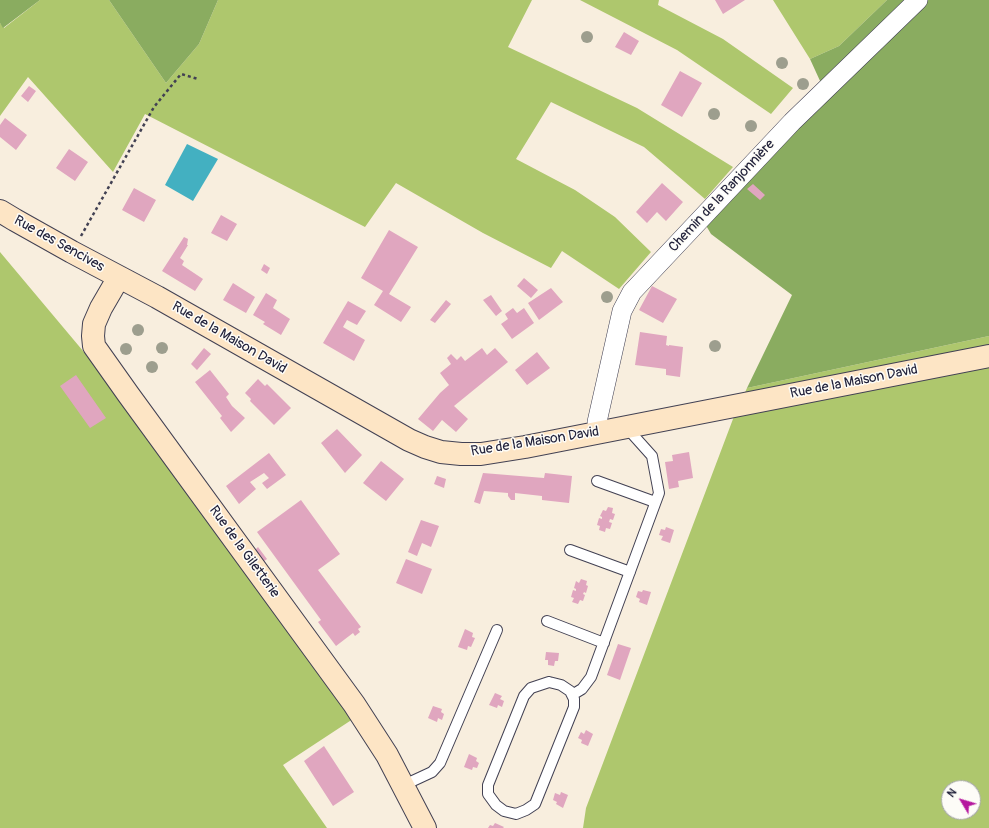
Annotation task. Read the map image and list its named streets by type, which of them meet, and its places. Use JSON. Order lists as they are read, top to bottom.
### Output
{
  "streets": {
    "street": [
      "Chemin de la Ranjonnière",
      "Rue des Sencives",
      "Rue de la Maison David",
      "Rue de la Giletterie"
    ]
  },
  "crossings": [
    ["Chemin de la Ranjonnière", "Rue de la Maison David"],
    ["Rue des Sencives", "Rue de la Maison David"],
    ["Rue des Sencives", "Rue de la Giletterie"],
    ["Rue de la Maison David", "Rue de la Giletterie"]
  ],
  "north": "top left"
}
